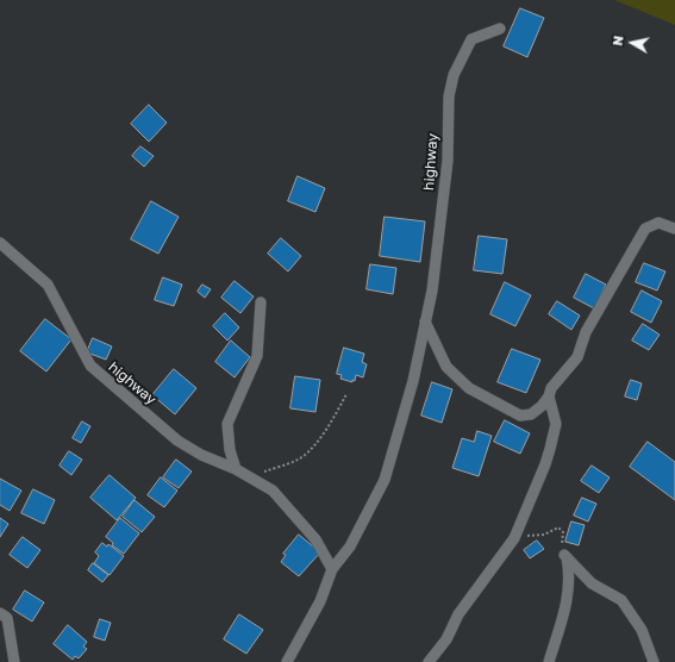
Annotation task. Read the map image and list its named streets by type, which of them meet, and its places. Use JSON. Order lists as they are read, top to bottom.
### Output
{
  "streets": {
    "street": ["highway"]
  },
  "north": "left"
}
